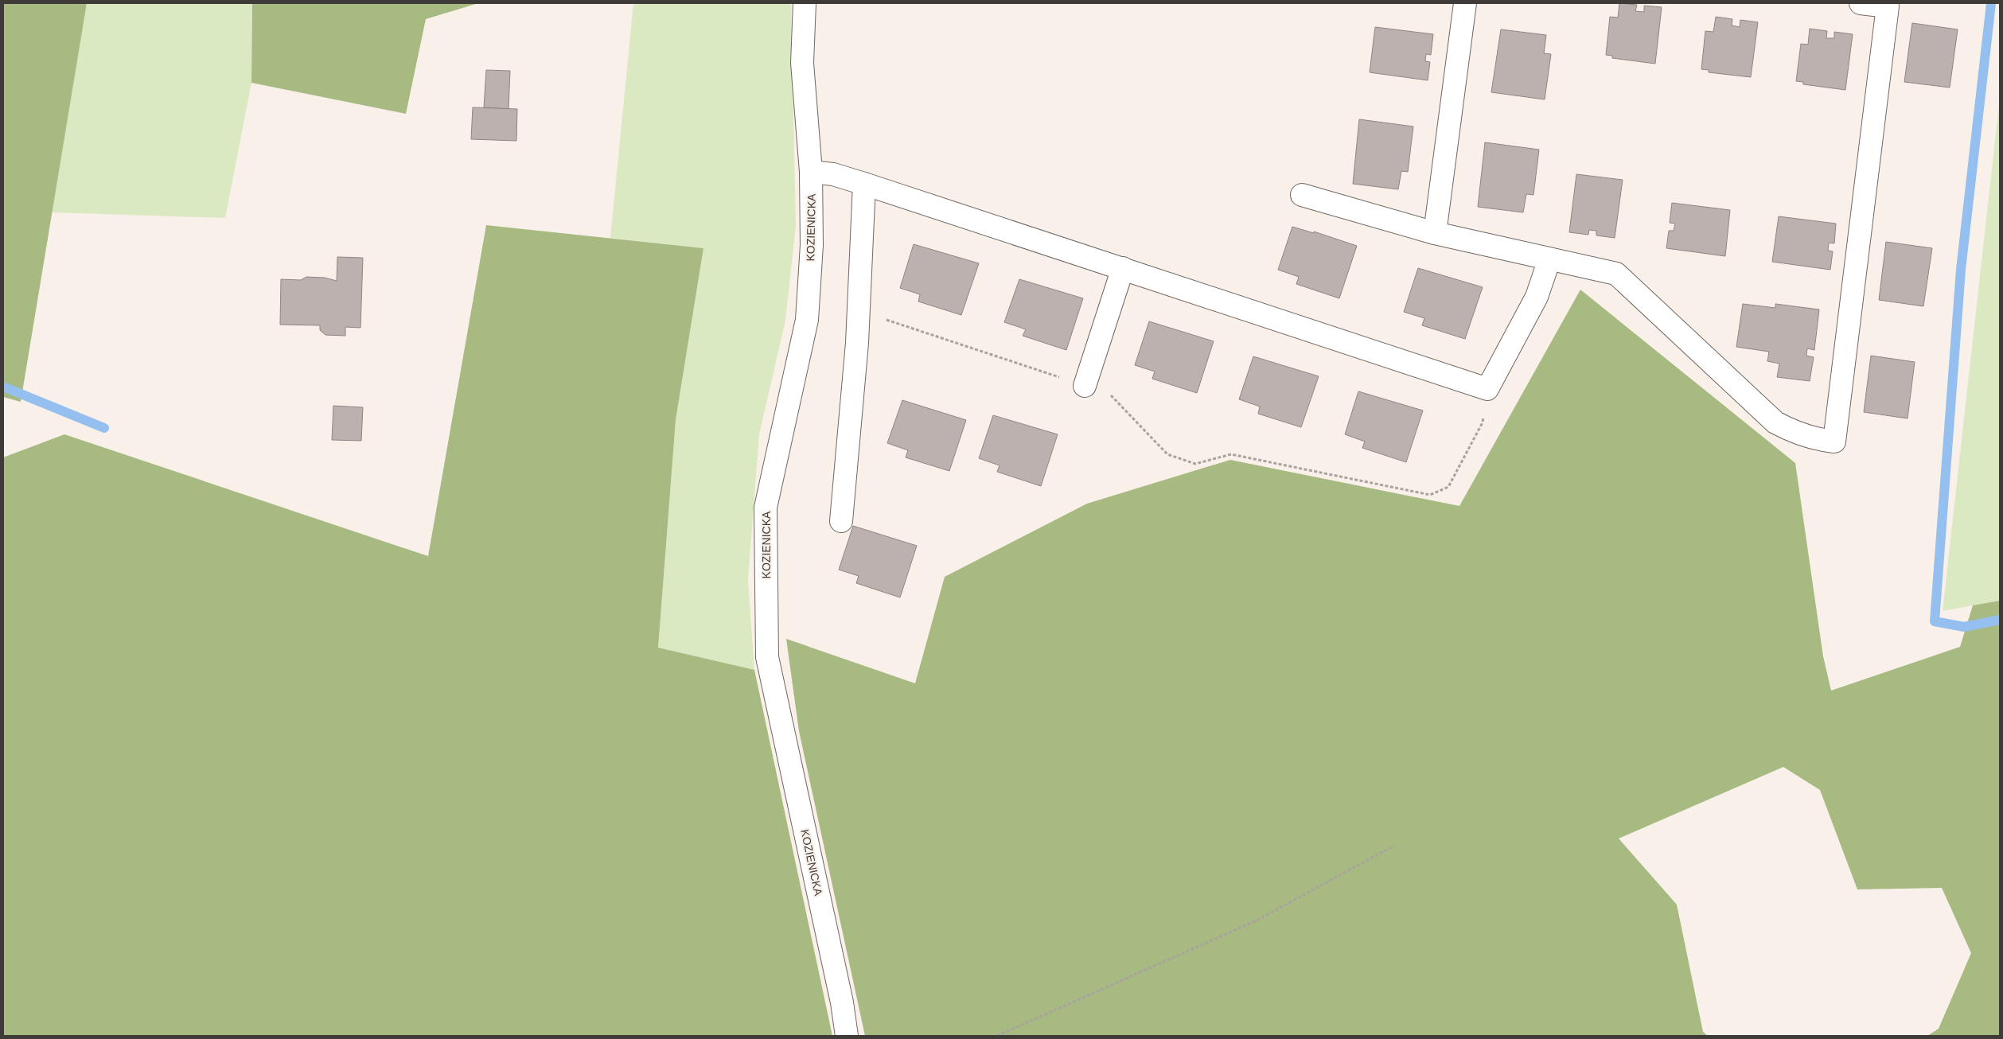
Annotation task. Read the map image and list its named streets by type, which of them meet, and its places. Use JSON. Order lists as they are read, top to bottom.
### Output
{
  "streets": {
    "street": ["KOZIENICKA"]
  }
}
